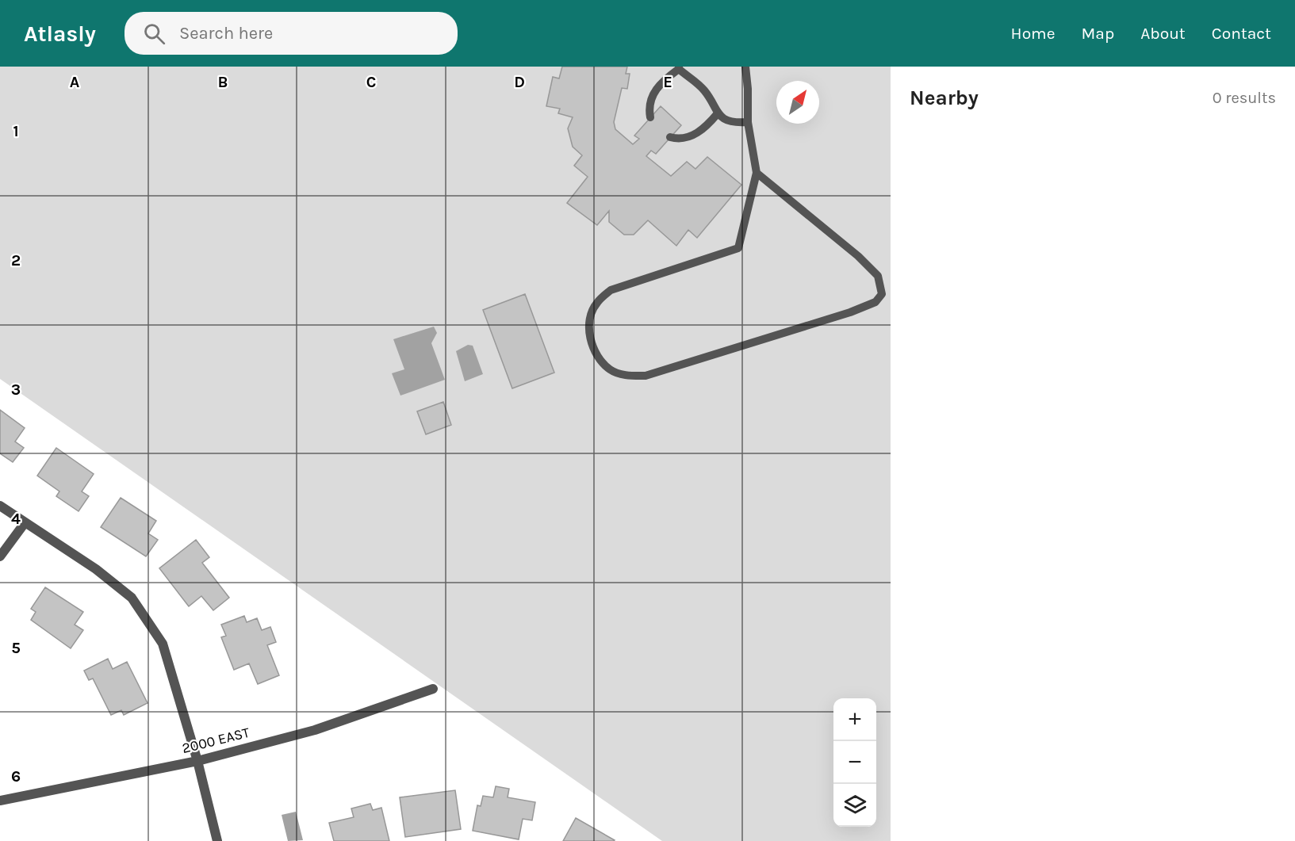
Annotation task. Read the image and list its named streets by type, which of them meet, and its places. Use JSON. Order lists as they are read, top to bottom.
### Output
{
  "streets": {
    "street": ["2000 EAST"]
  },
  "north": "top right",
  "page": {
    "header": "Atlasly",
    "search": "Search here",
    "nav": [
      "Home",
      "Map",
      "About",
      "Contact"
    ],
    "heading": ["Nearby", "0 results"],
    "map_buttons": ["+", "−"]
  },
  "grid": {
    "columns": [
      "A",
      "B",
      "C",
      "D",
      "E"
    ],
    "rows": [
      "1",
      "2",
      "3",
      "4",
      "5",
      "6"
    ]
  }
}
